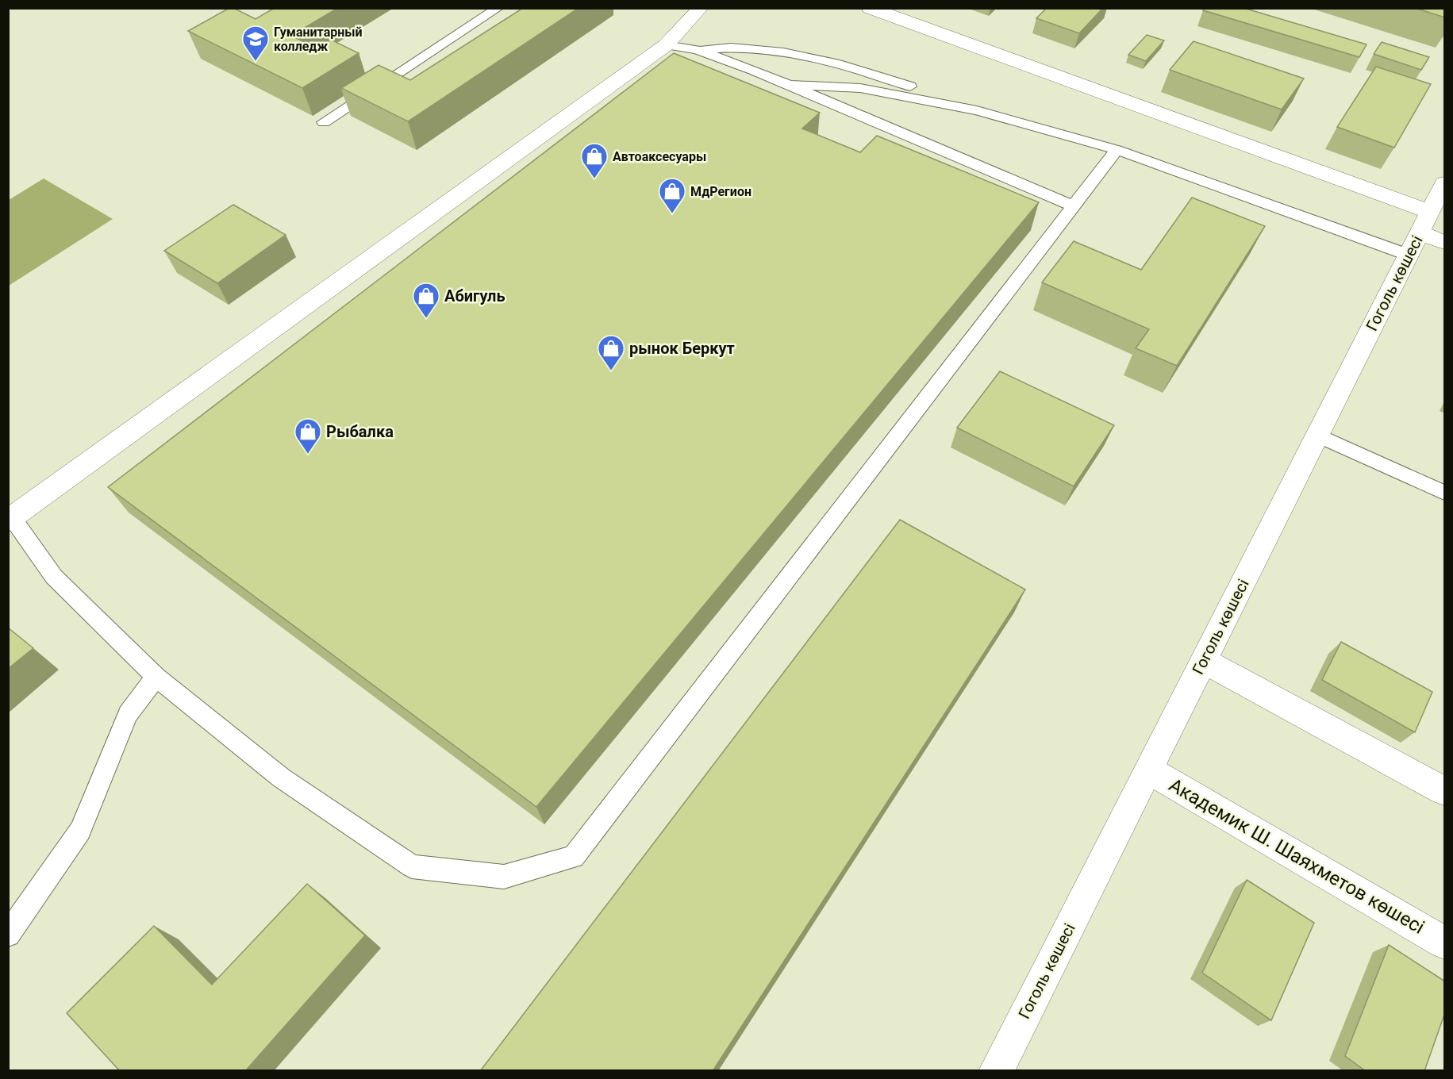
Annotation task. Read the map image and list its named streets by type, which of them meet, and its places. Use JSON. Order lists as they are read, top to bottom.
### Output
{
  "streets": {
    "street": ["Гоголь көшесі", "Академик Ш. Шаяхметов көшесі"]
  },
  "crossings": [
    ["Гоголь көшесі", "Академик Ш. Шаяхметов көшесі"]
  ],
  "places": {
    "school or university": ["Гуманитарный колледж"],
    "shop": [
      "Автоаксесуары",
      "МдРегион",
      "Абигуль",
      "рынок Беркут",
      "Рыбалка"
    ]
  }
}
